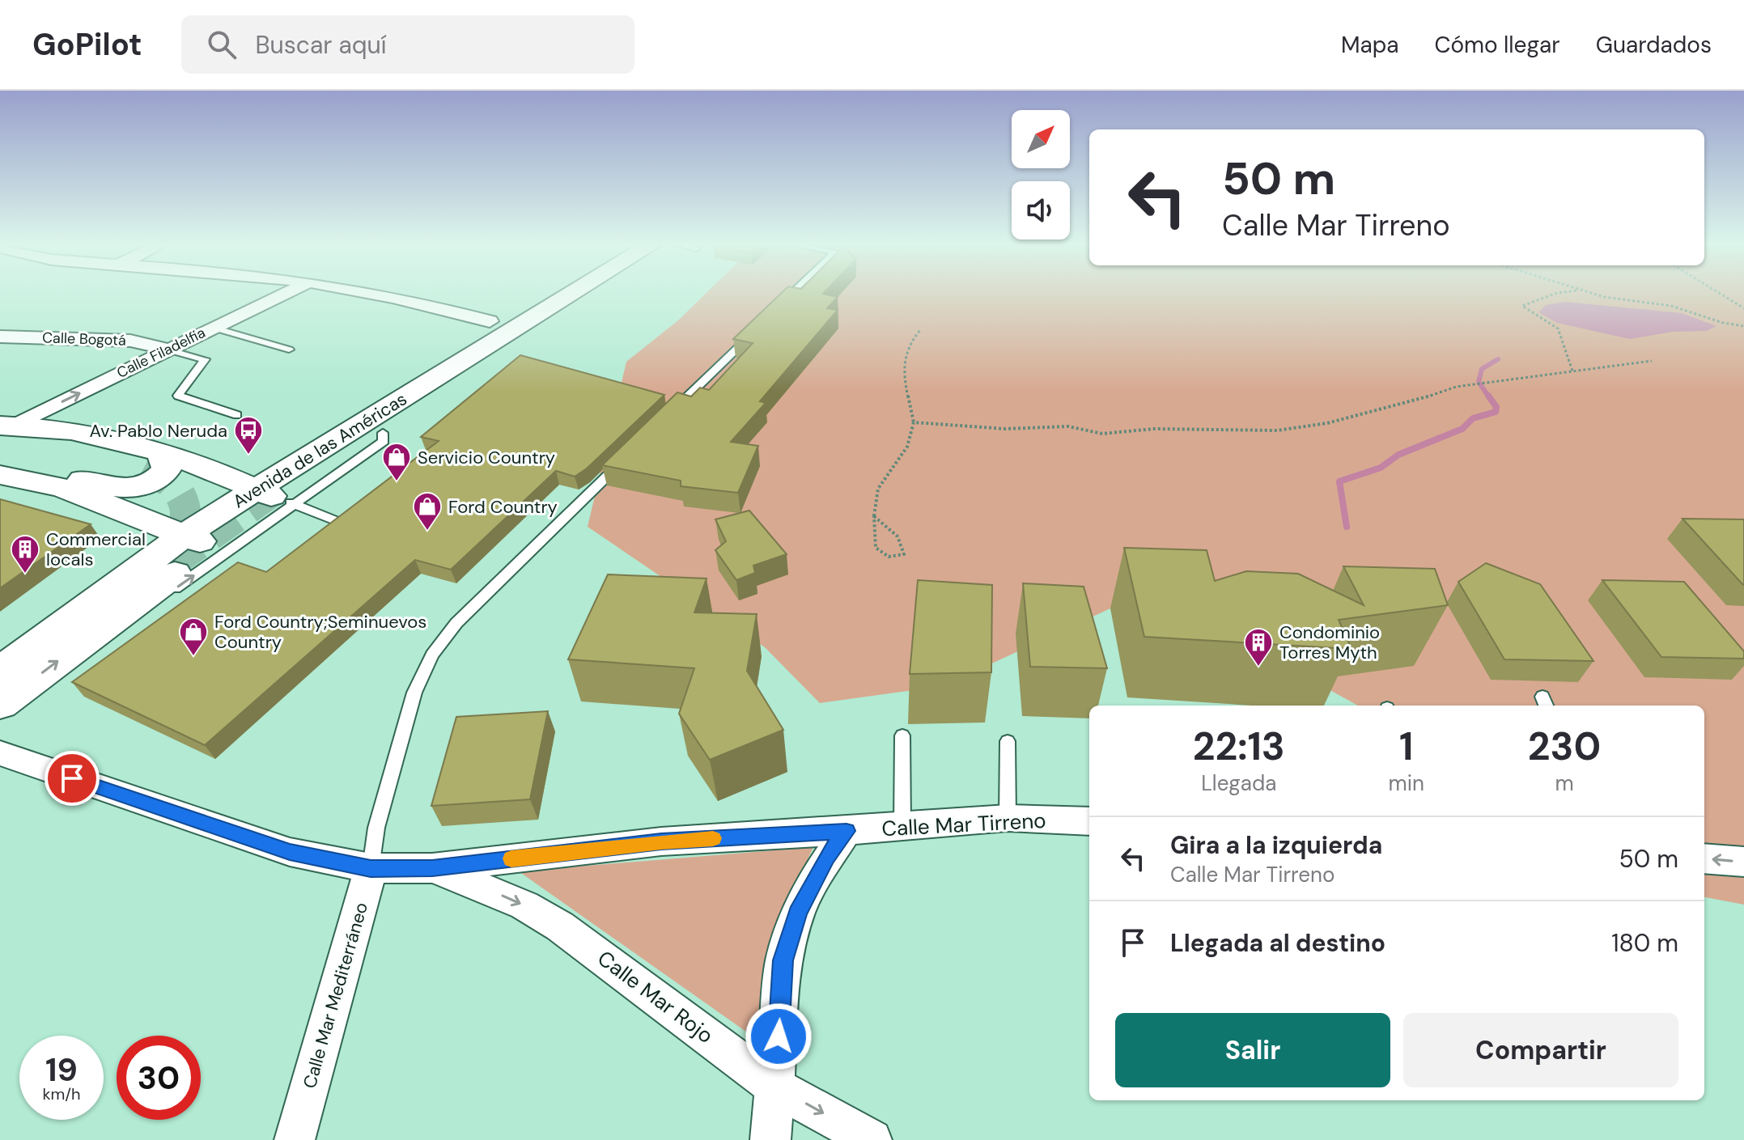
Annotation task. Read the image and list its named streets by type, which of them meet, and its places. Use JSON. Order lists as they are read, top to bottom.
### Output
{
  "streets": {
    "main road": ["Avenida de las Américas"],
    "street": [
      "Calle Bogotá",
      "Calle Filadelfia",
      "Calle Mar Tirreno",
      "Calle Mar Mediterráneo",
      "Calle Mar Rojo"
    ]
  },
  "crossings": [
    ["Calle Bogotá", "Calle Filadelfia"],
    ["Calle Mar Tirreno", "Calle Mar Mediterráneo"],
    ["Calle Mar Tirreno", "Calle Mar Rojo"]
  ],
  "one_way": ["Calle Filadelfia", "Calle Mar Rojo"],
  "places": {
    "bus stop": ["Av. Pablo Neruda"],
    "shop": ["Servicio Country", "Ford Country", "Ford Country;Seminuevos Country"],
    "building": ["Commercial locals", "Condominio Torres Myth"]
  },
  "north": "top right",
  "page": {
    "header": "GoPilot",
    "search": "Buscar aquí",
    "nav": ["Mapa", "Cómo llegar", "Guardados"],
    "turn": ["50 m", "Calle Mar Tirreno"],
    "eta": [
      "22:13",
      "Llegada",
      "1",
      "min",
      "230",
      "m"
    ],
    "list": [
      {
        "name": "Gira a la izquierda",
        "note": "Calle Mar Tirreno",
        "value": "50 m"
      },
      {
        "name": "Llegada al destino",
        "value": "180 m"
      }
    ],
    "buttons": ["Salir", "Compartir"],
    "speed": "19 km/h",
    "limit": "30"
  }
}
